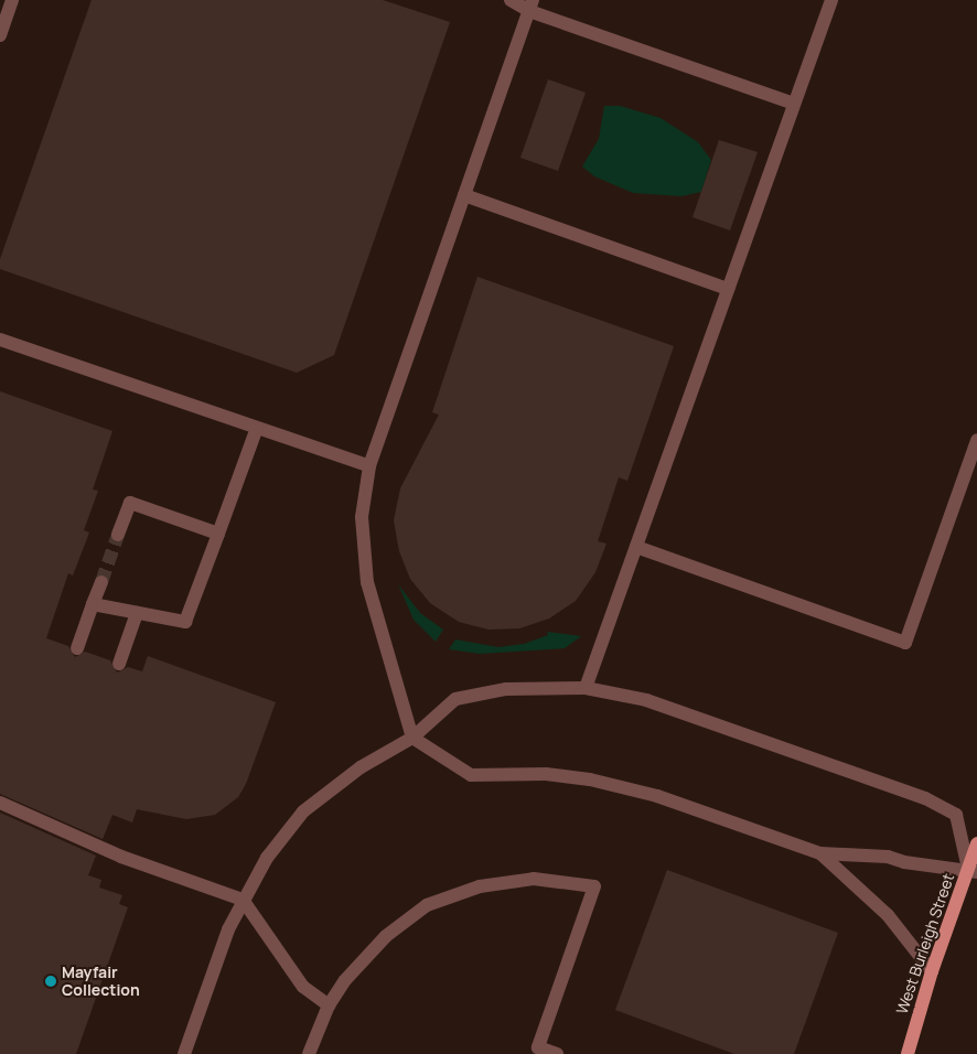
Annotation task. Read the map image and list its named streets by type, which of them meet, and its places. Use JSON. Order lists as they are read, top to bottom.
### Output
{
  "streets": {
    "main road": ["West Burleigh Street"]
  },
  "places": ["Mayfair Collection"]
}
